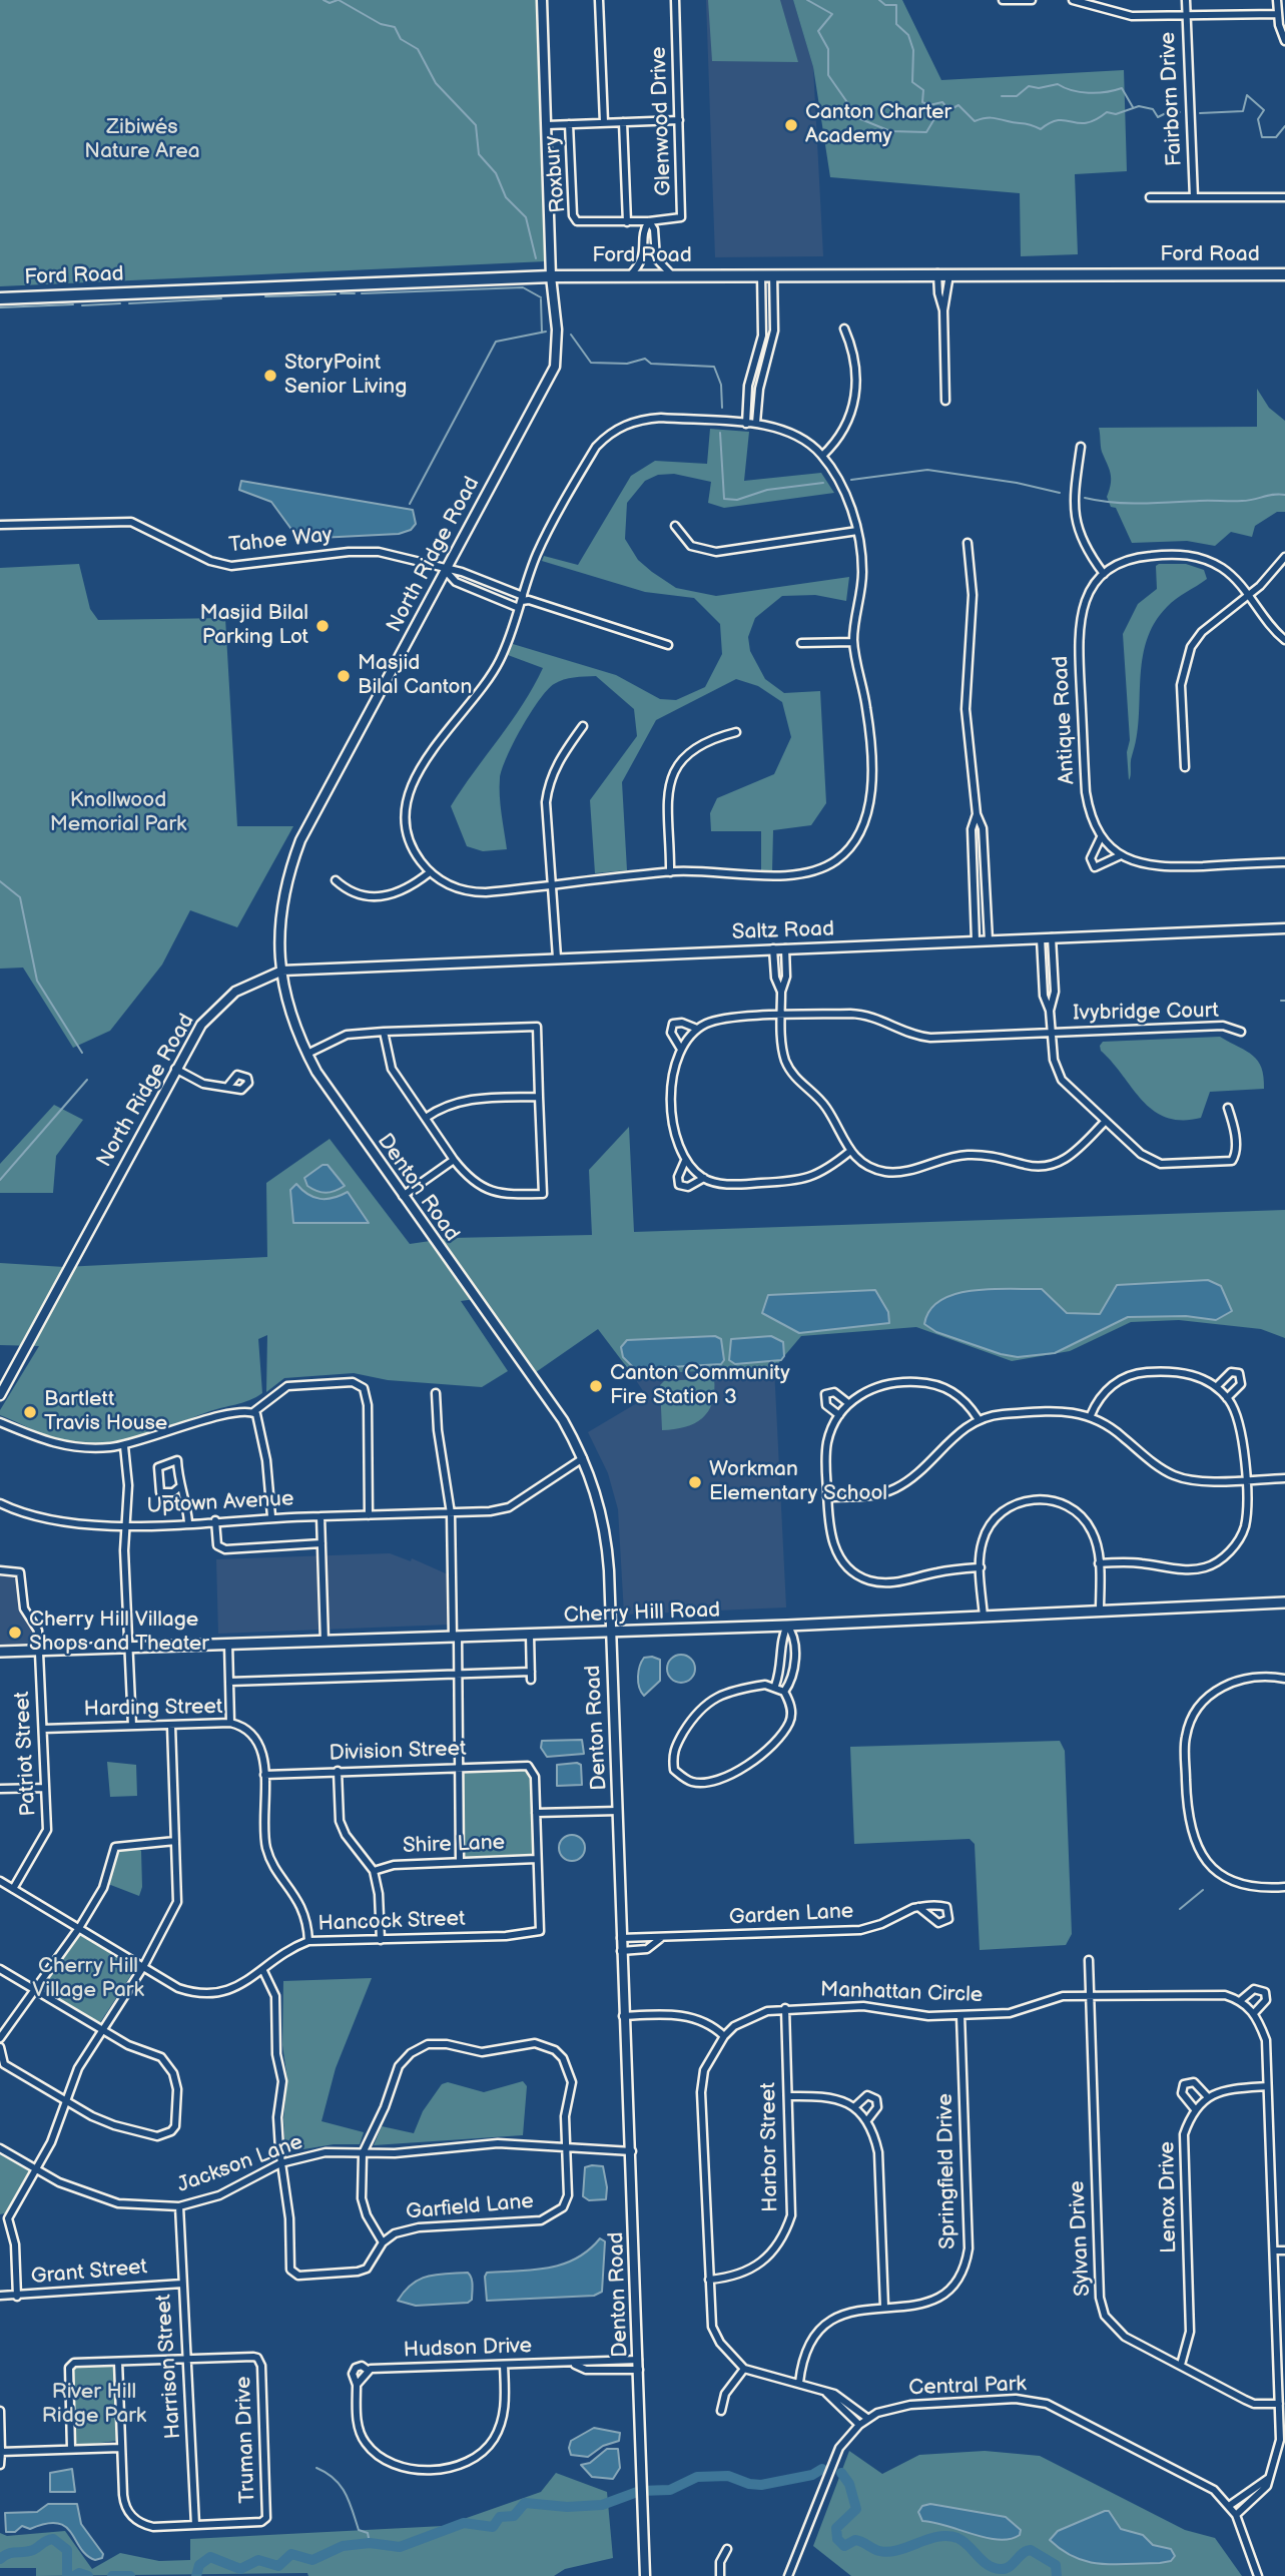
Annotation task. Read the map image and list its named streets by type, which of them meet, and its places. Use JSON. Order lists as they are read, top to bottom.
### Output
{
  "streets": {
    "main road": ["Ford Road", "Cherry Hill Road"],
    "street": [
      "Fairborn Drive",
      "Glenwood Drive",
      "Roxbury",
      "Tahoe Way",
      "North Ridge Road",
      "Antique Road",
      "Saltz Road",
      "Ivybridge Court",
      "Denton Road",
      "Uptown Avenue",
      "Harding Street",
      "Division Street",
      "Patriot Street",
      "Shire Lane",
      "Garden Lane",
      "Hancock Street",
      "Manhattan Circle",
      "Harbor Street",
      "Jackson Lane",
      "Springfield Drive",
      "Lenox Drive",
      "Garfield Lane",
      "Sylvan Drive",
      "Grant Street",
      "Hudson Drive",
      "Harrison Street",
      "Central Park",
      "Truman Drive"
    ]
  },
  "crossings": [
    ["Ford Road", "North Ridge Road"],
    ["Tahoe Way", "North Ridge Road"],
    ["North Ridge Road", "Saltz Road"],
    ["North Ridge Road", "Denton Road"],
    ["Saltz Road", "Denton Road"],
    ["Denton Road", "Cherry Hill Road"],
    ["Denton Road", "Garden Lane"],
    ["Denton Road", "Jackson Lane"],
    ["Denton Road", "Hudson Drive"],
    ["Uptown Avenue", "Cherry Hill Road"],
    ["Cherry Hill Road", "Patriot Street"],
    ["Harding Street", "Division Street"],
    ["Harding Street", "Patriot Street"],
    ["Harding Street", "Hancock Street"],
    ["Division Street", "Hancock Street"],
    ["Patriot Street", "Hancock Street"],
    ["Shire Lane", "Hancock Street"],
    ["Manhattan Circle", "Harbor Street"],
    ["Manhattan Circle", "Springfield Drive"],
    ["Manhattan Circle", "Sylvan Drive"],
    ["Jackson Lane", "Garfield Lane"],
    ["Jackson Lane", "Harrison Street"],
    ["Lenox Drive", "Sylvan Drive"],
    ["Grant Street", "Harrison Street"],
    ["Harrison Street", "Truman Drive"]
  ],
  "parks": [
    "Zibiwés Nature Area",
    "Knollwood Memorial Park",
    "Cherry Hill Village Park",
    "River Hill Ridge Park"
  ],
  "places": [
    "Canton Charter Academy",
    "StoryPoint Senior Living",
    "Masjid Bilal Parking Lot",
    "Masjid Bilal Canton",
    "Canton Community Fire Station 3",
    "Bartlett Travis House",
    "Workman Elementary School",
    "Cherry Hill Village Shops and Theater"
  ]
}
